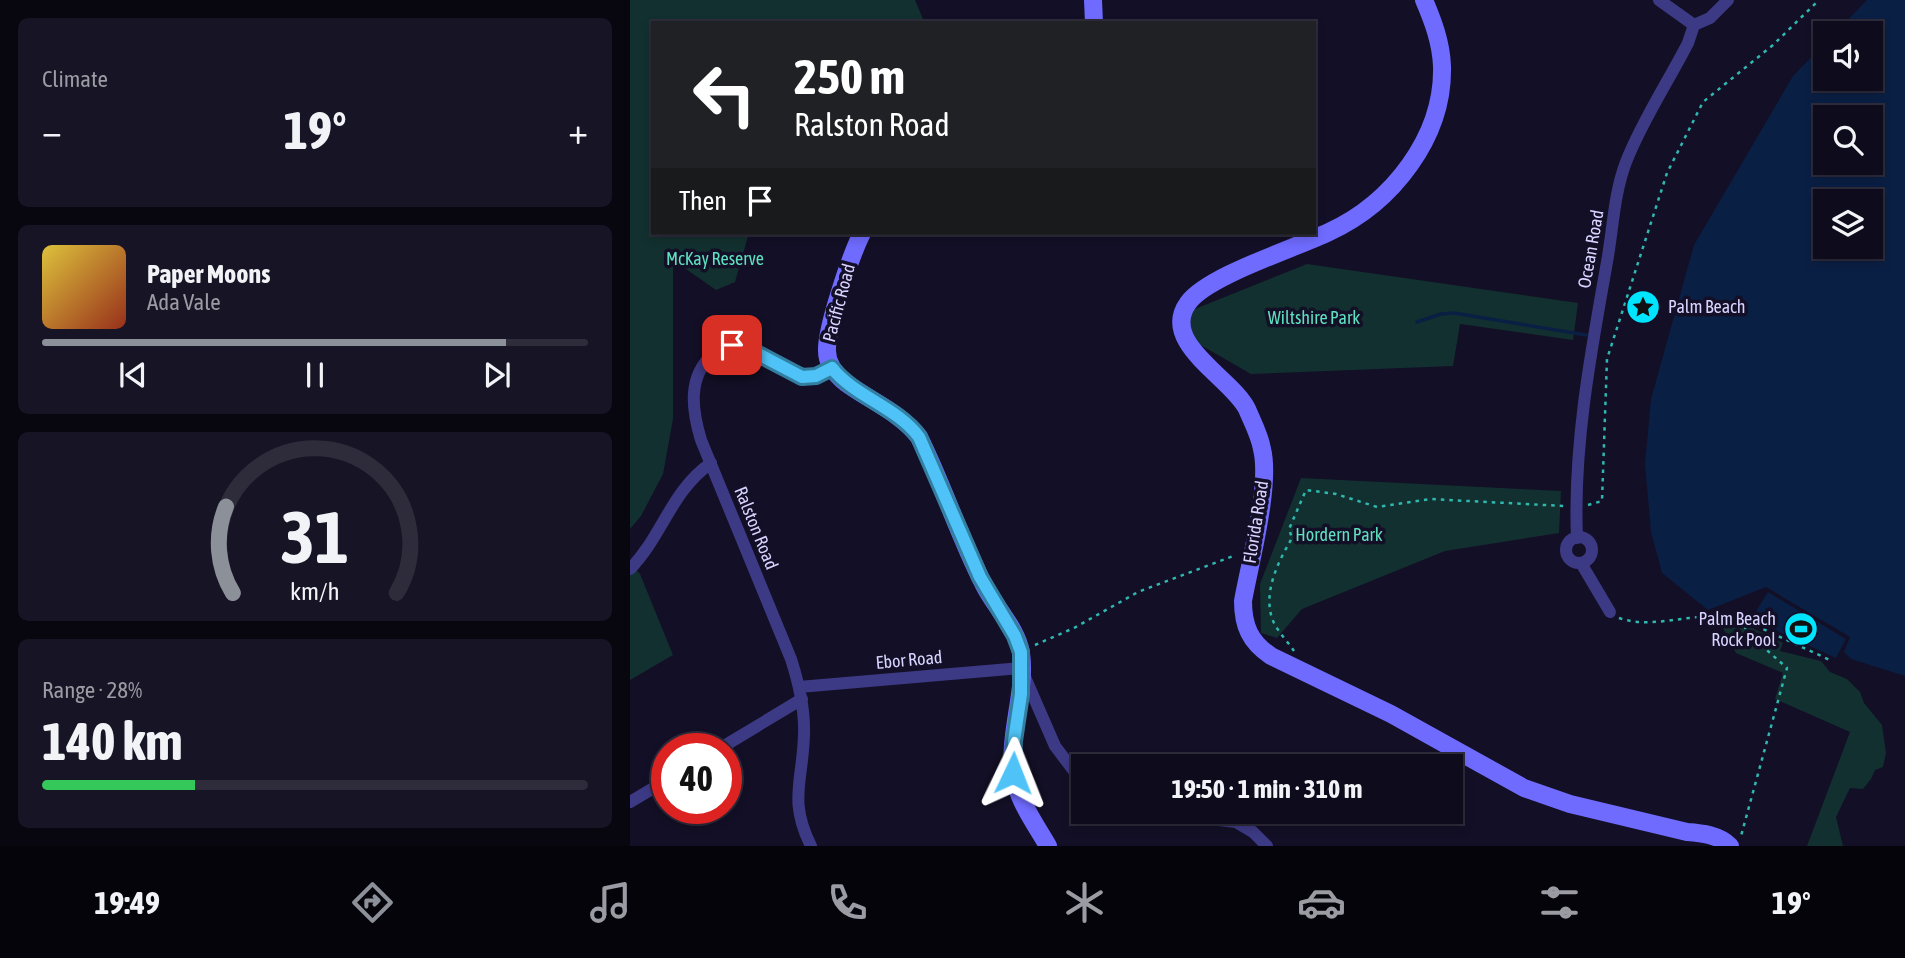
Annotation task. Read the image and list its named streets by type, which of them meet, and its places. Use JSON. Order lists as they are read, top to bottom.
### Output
{
  "streets": {
    "main road": ["Pacific Road", "Florida Road"],
    "street": ["Ocean Road", "Ralston Road", "Ebor Road"]
  },
  "crossings": [
    ["Pacific Road", "Ralston Road"],
    ["Pacific Road", "Ebor Road"],
    ["Ralston Road", "Ebor Road"]
  ],
  "parks": ["McKay Reserve", "Wiltshire Park", "Hordern Park"],
  "places": {
    "place": ["Palm Beach"],
    "sports": ["Palm Beach Rock Pool"]
  },
  "page": {
    "tile": [
      "Climate",
      ["Range · 28%", "140 km"]
    ],
    "turn": ["250 m", "Ralston Road"],
    "heat": ["−", "19°", "+"],
    "then": "Then",
    "song": ["Paper Moons", "Ada Vale"],
    "limit": "40",
    "trip": "19:50 · 1 min · 310 m",
    "tabs": ["19:49", "19°"],
    "gauge": ["31", "km/h"]
  }
}
